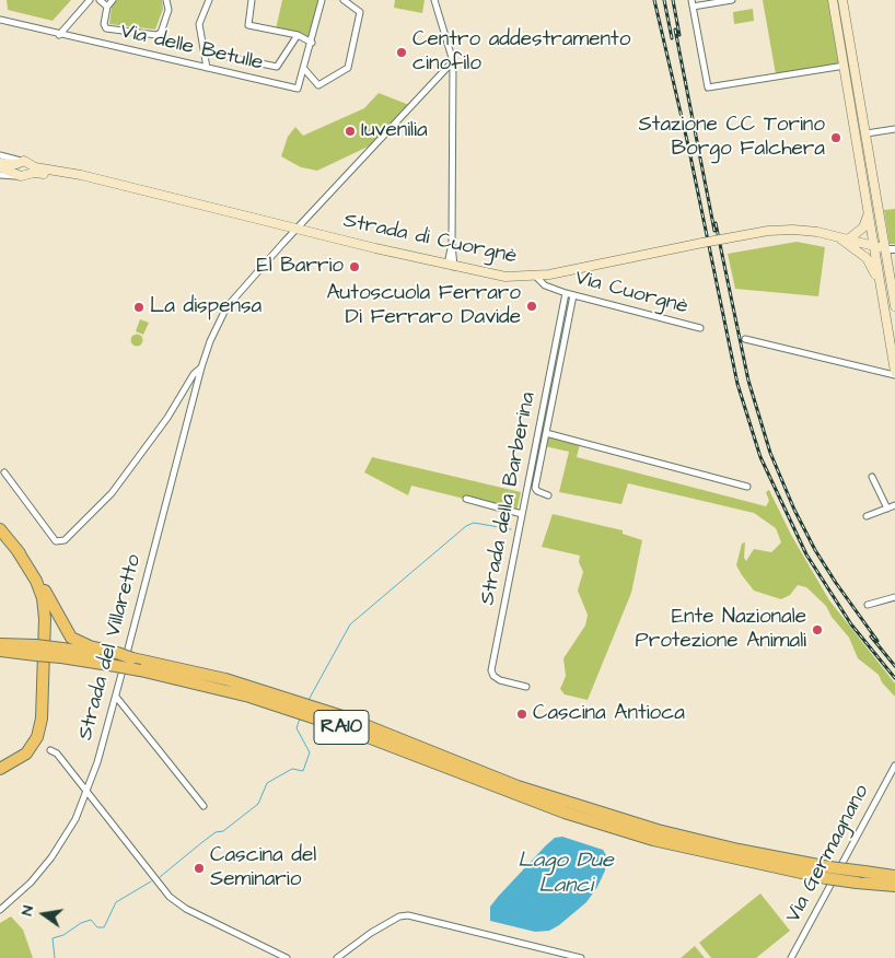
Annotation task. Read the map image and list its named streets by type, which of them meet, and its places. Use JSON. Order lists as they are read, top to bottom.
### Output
{
  "streets": {
    "highway": ["RA10"],
    "main road": ["Strada di Cuorgnè"],
    "street": [
      "Via delle Betulle",
      "Via Cuorgnè",
      "Strada della Barberina",
      "Strada del Villaretto",
      "Via Germagnano"
    ]
  },
  "crossings": [
    ["Strada di Cuorgnè", "Via Cuorgnè"],
    ["Strada di Cuorgnè", "Strada del Villaretto"],
    ["Via Cuorgnè", "Strada della Barberina"]
  ],
  "water": ["Lago Due Lanci"],
  "places": [
    "Centro addestramento cinofilo",
    "Iuvenilia",
    "Stazione CC Torino Borgo Falchera",
    "El Barrio",
    "Autoscuola Ferraro Di Ferraro Davide",
    "La dispensa",
    "Ente Nazionale Protezione Animali",
    "Cascina Antioca",
    "Cascina del Seminario"
  ],
  "north": "left"
}
